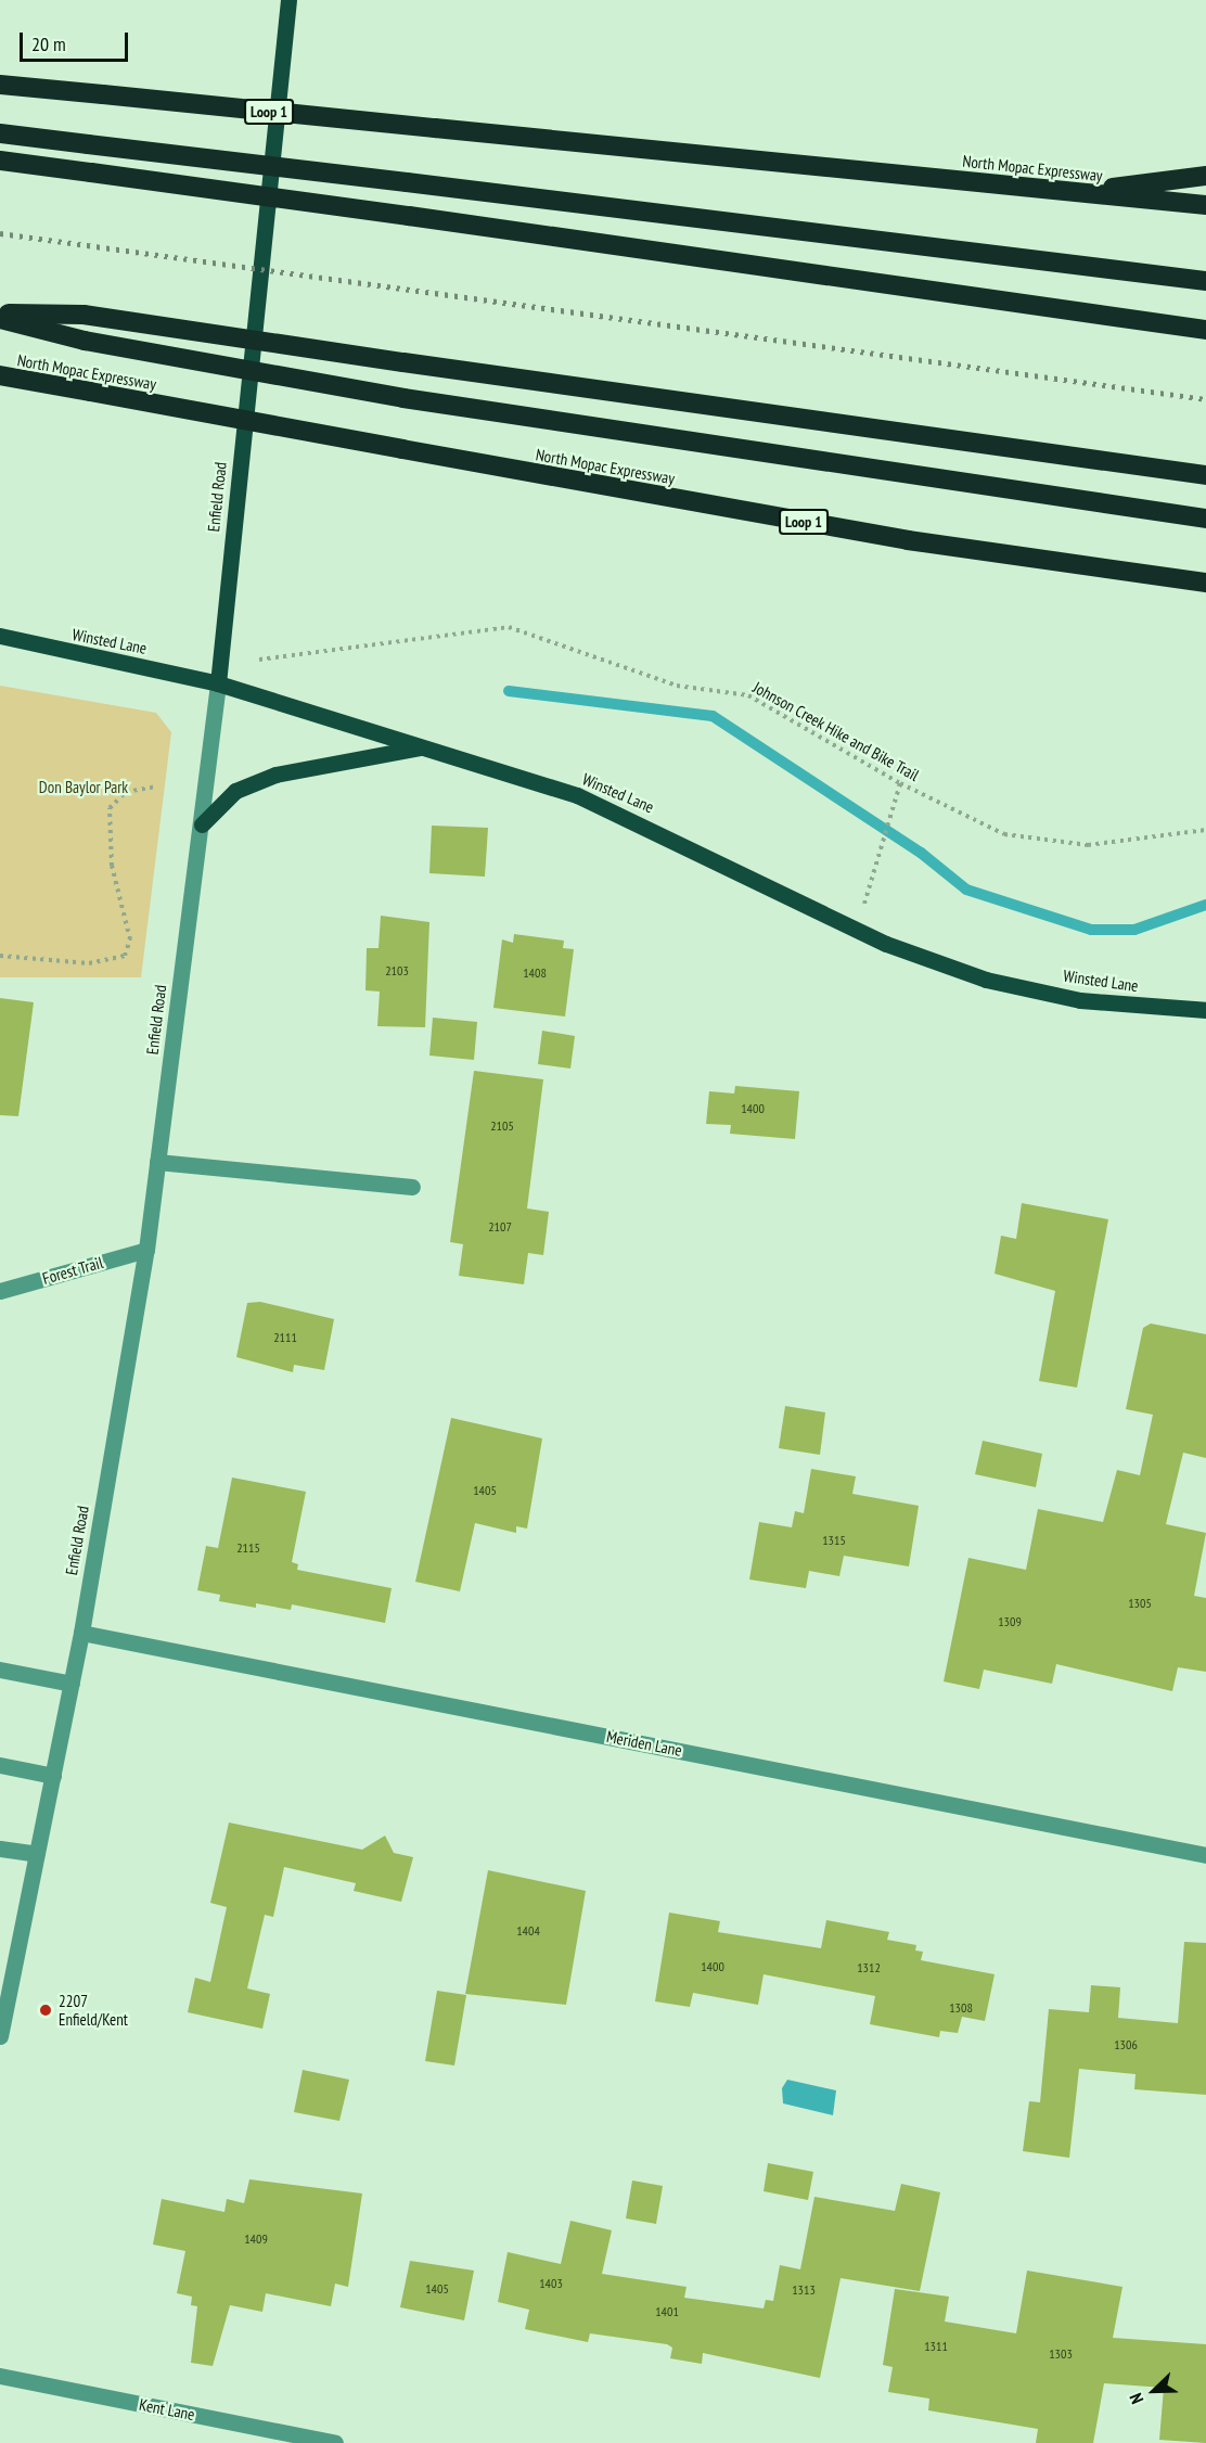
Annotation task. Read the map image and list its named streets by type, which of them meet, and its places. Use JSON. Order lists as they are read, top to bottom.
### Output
{
  "streets": {
    "highway": ["Loop 1", "North Mopac Expressway"],
    "main road": ["Enfield Road", "Winsted Lane"],
    "street": ["Forest Trail", "Meriden Lane", "Kent Lane"],
    "path": ["Johnson Creek Hike and Bike Trail"]
  },
  "crossings": [
    ["Enfield Road", "Winsted Lane"],
    ["Enfield Road", "Forest Trail"],
    ["Enfield Road", "Meriden Lane"]
  ],
  "parks": ["Don Baylor Park"],
  "places": ["2207 Enfield/Kent"],
  "house_numbers": [
    "2103",
    "1408",
    "1400",
    "2105",
    "2107",
    "2111",
    "1405",
    "1315",
    "2115",
    "1305",
    "1309",
    "1404",
    "1400",
    "1312",
    "1308",
    "1306",
    "1409",
    "1403",
    "1405",
    "1313",
    "1401",
    "1311",
    "1303"
  ],
  "scale_bar": "20 m",
  "north": "bottom left"
}
